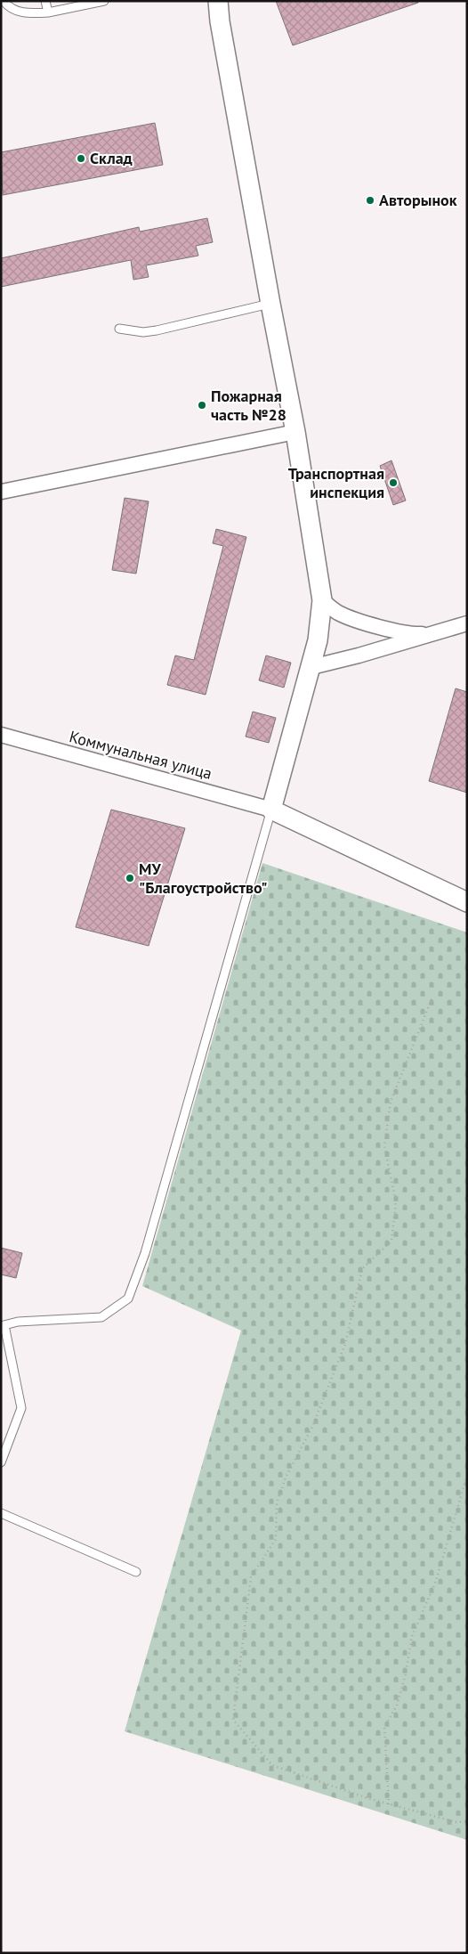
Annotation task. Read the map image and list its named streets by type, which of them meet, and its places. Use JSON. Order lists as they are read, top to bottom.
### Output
{
  "streets": {
    "street": ["Коммунальная улица"]
  },
  "places": [
    "Склад",
    "Авторынок",
    "Пожарная часть №28",
    "Транспортная инспекция",
    "МУ \"Благоустройство\""
  ]
}
